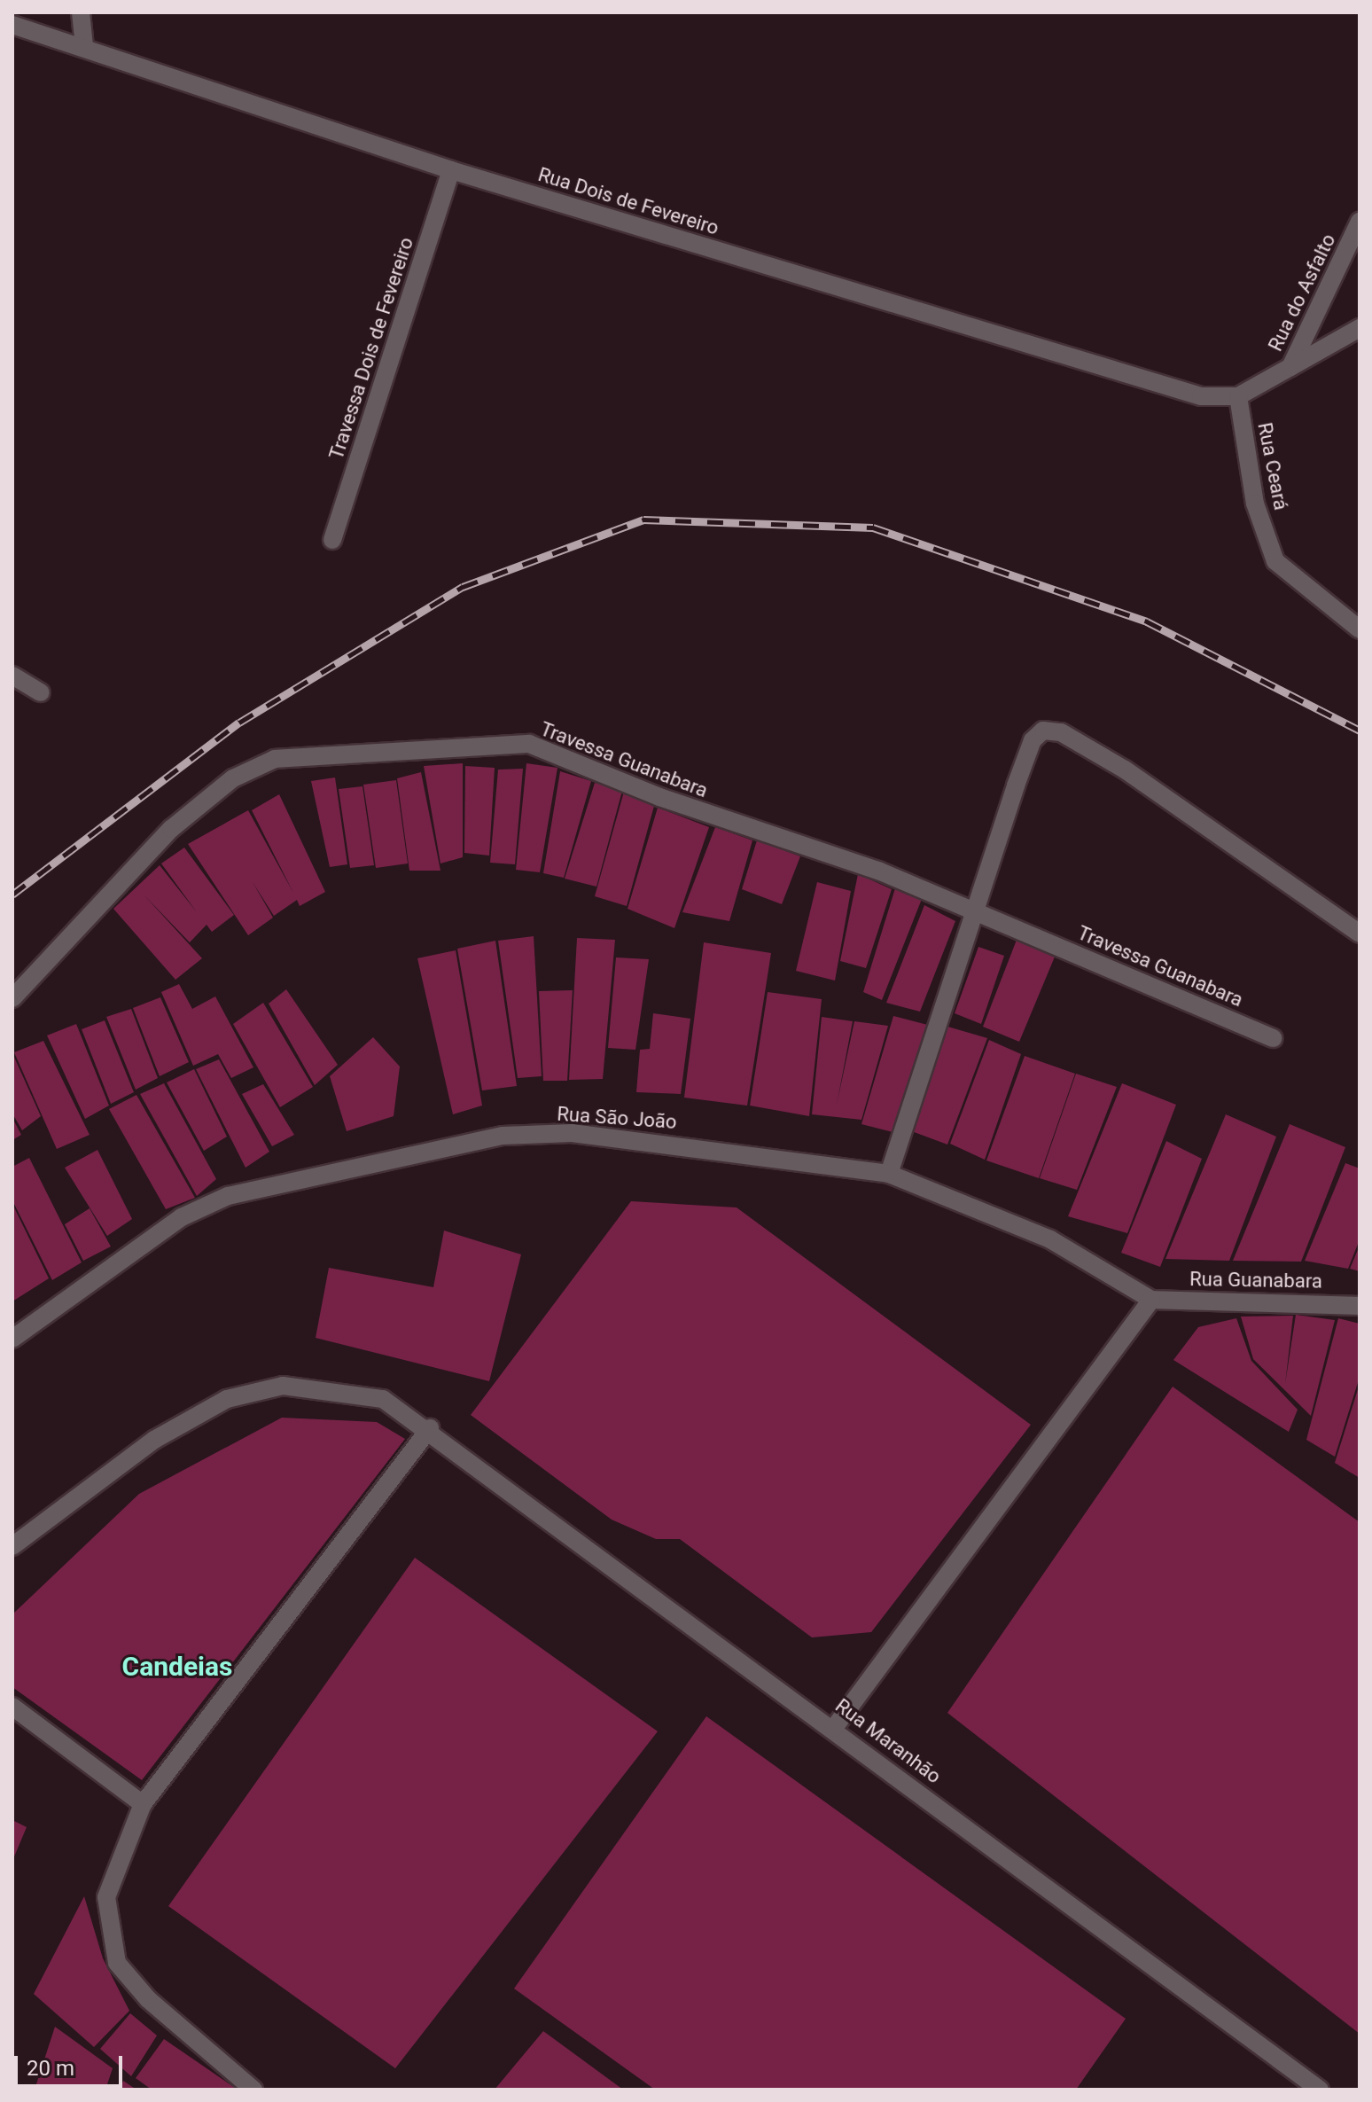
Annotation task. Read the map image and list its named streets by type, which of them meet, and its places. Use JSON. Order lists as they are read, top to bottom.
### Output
{
  "streets": {
    "street": [
      "Rua Dois de Fevereiro",
      "Rua do Asfalto",
      "Travessa Dois de Fevereiro",
      "Rua Ceará",
      "Travessa Guanabara",
      "Rua São João",
      "Rua Guanabara",
      "Rua Maranhão"
    ]
  },
  "crossings": [
    ["Rua Dois de Fevereiro", "Rua do Asfalto"],
    ["Rua Dois de Fevereiro", "Travessa Dois de Fevereiro"],
    ["Rua Dois de Fevereiro", "Rua Ceará"],
    ["Rua do Asfalto", "Rua Ceará"],
    ["Rua São João", "Rua Guanabara"]
  ],
  "districts": ["Candeias"],
  "scale_bar": "20 m"
}
